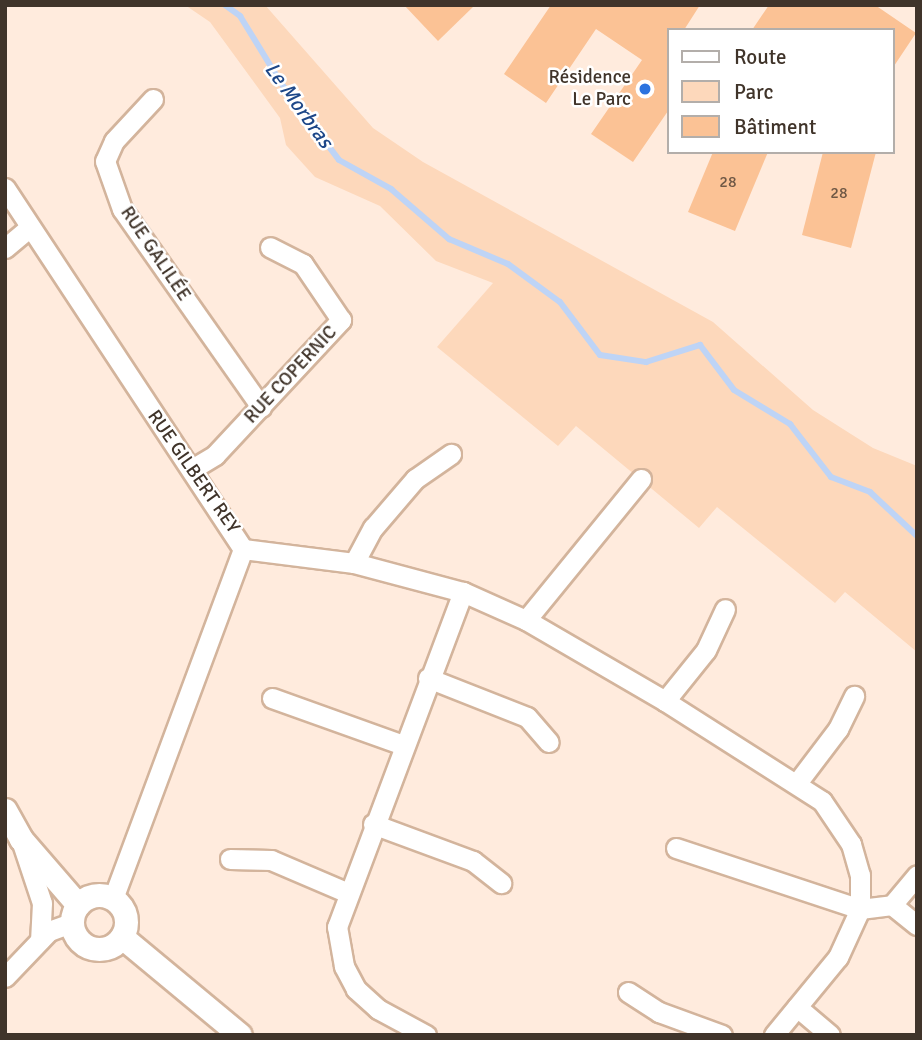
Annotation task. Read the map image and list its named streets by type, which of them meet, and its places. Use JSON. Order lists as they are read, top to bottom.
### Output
{
  "streets": {
    "street": ["RUE GALILÉE", "RUE COPERNIC", "RUE GILBERT REY"]
  },
  "crossings": [
    ["RUE GALILÉE", "RUE COPERNIC"],
    ["RUE COPERNIC", "RUE GILBERT REY"]
  ],
  "water": ["Le Morbras"],
  "places": ["Résidence Le Parc"],
  "house_numbers": ["28", "28"],
  "legend": ["Route", "Parc", "Bâtiment"]
}
